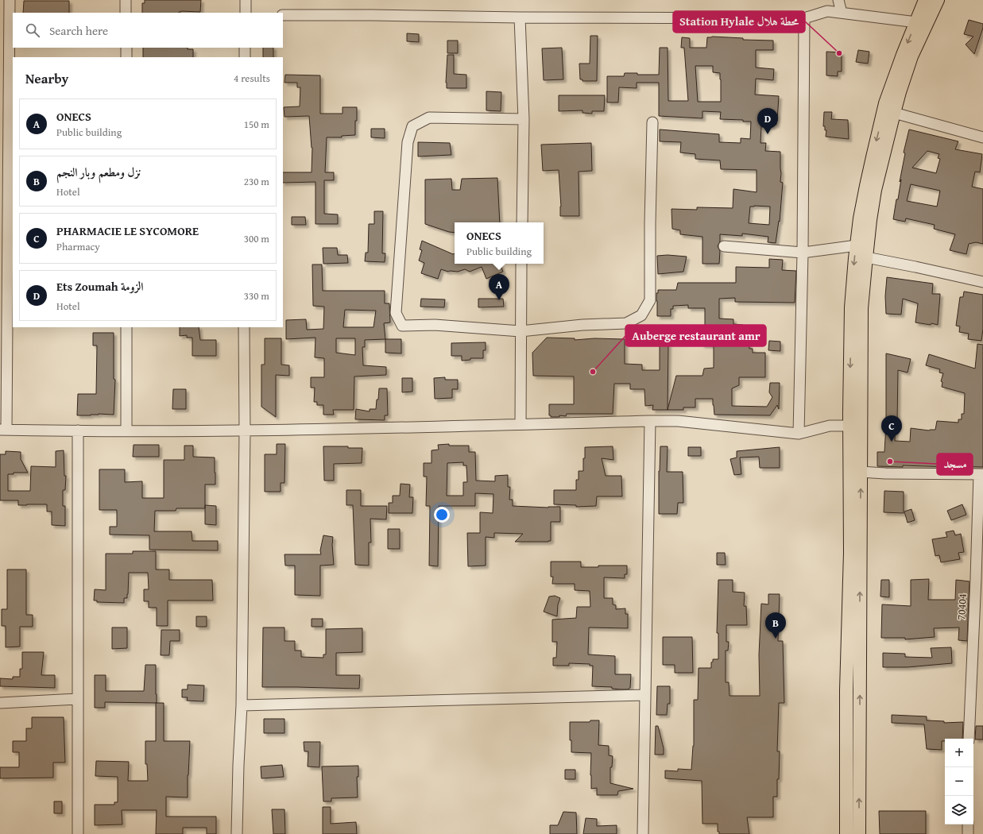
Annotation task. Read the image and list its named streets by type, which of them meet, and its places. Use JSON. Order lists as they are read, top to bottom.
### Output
{
  "streets": {
    "street": ["70404"]
  },
  "places": ["Station Hylale محطة هلال", "Auberge restaurant amr", "مسجد"],
  "page": {
    "search": "Search here",
    "heading": ["Nearby", "4 results"],
    "list": [
      {
        "mark": "A",
        "name": "ONECS",
        "note": "Public building",
        "value": "150 m"
      },
      {
        "mark": "B",
        "name": "نزل ومطعم وبار النجم",
        "note": "Hotel",
        "value": "230 m"
      },
      {
        "mark": "C",
        "name": "PHARMACIE LE SYCOMORE",
        "note": "Pharmacy",
        "value": "300 m"
      },
      {
        "mark": "D",
        "name": "Ets Zoumah الزومة",
        "note": "Hotel",
        "value": "330 m"
      }
    ],
    "pins": [
      "D",
      "A",
      "C",
      "B"
    ],
    "popup": ["ONECS", "Public building"],
    "map_buttons": ["+", "−"]
  }
}
